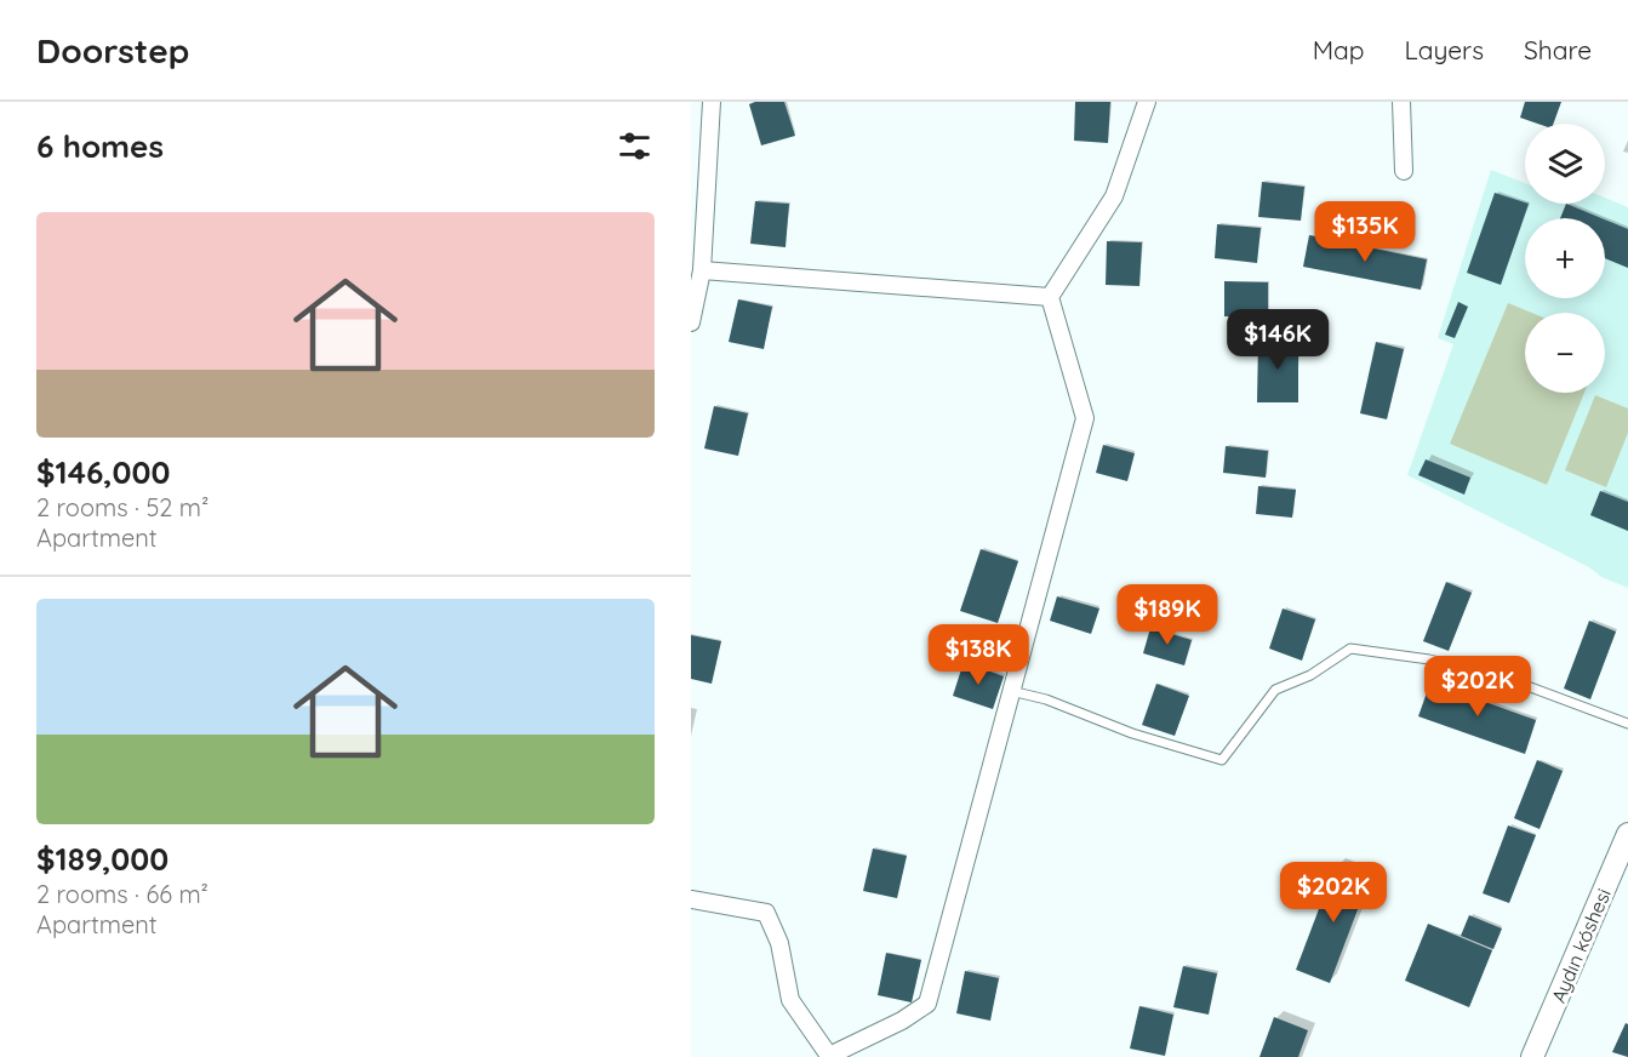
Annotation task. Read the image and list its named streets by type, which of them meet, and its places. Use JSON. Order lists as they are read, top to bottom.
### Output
{
  "streets": {
    "street": ["Aydın kóshesi"]
  },
  "page": {
    "header": "Doorstep",
    "nav": ["Map", "Layers", "Share"],
    "heading": "6 homes",
    "map_buttons": ["+", "−"],
    "list": [
      {
        "name": "$146,000",
        "note": "2 rooms · 52 m² · Apartment"
      },
      {
        "name": "$189,000",
        "note": "2 rooms · 66 m² · Apartment"
      }
    ],
    "price": [
      "$135K",
      "$146K",
      "$189K",
      "$138K",
      "$202K",
      "$202K"
    ]
  }
}
